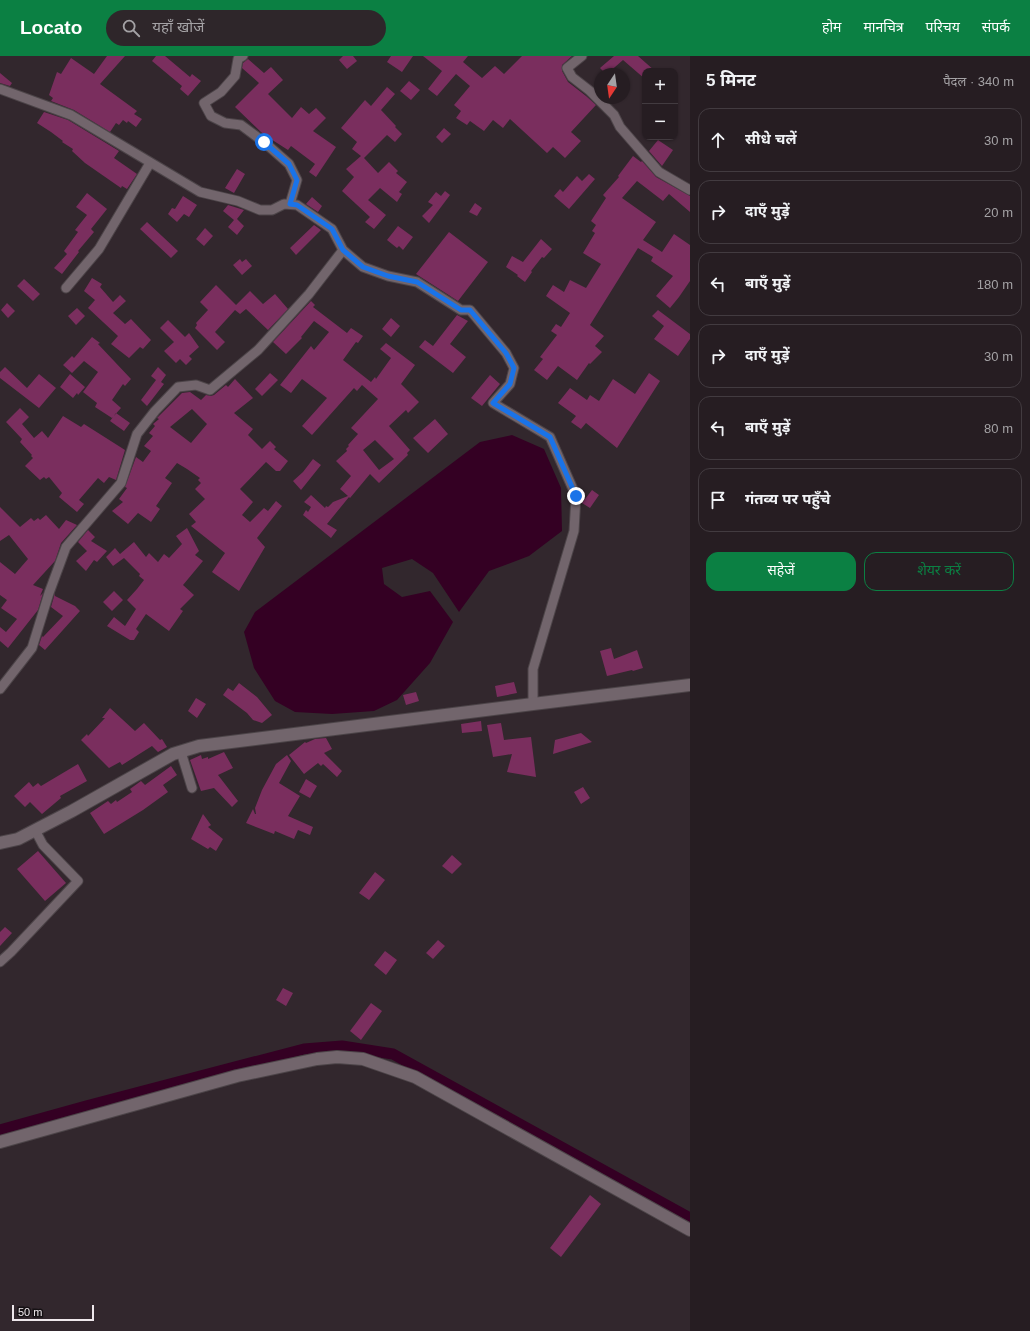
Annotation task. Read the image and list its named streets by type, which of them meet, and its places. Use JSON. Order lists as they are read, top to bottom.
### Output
{
  "scale_bar": "50 m",
  "north": "bottom",
  "page": {
    "header": "Locato",
    "search": "यहाँ खोजें",
    "nav": [
      "होम",
      "मानचित्र",
      "परिचय",
      "संपर्क"
    ],
    "heading": ["5 मिनट", "पैदल · 340 m"],
    "map_buttons": ["+", "−"],
    "list": [
      ["सीधे चलें", "30 m"],
      ["दाएँ मुड़ें", "20 m"],
      ["बाएँ मुड़ें", "180 m"],
      ["दाएँ मुड़ें", "30 m"],
      ["बाएँ मुड़ें", "80 m"],
      "गंतव्य पर पहुँचे"
    ],
    "buttons": ["सहेजें", "शेयर करें"],
    "scale": "50 m"
  }
}
